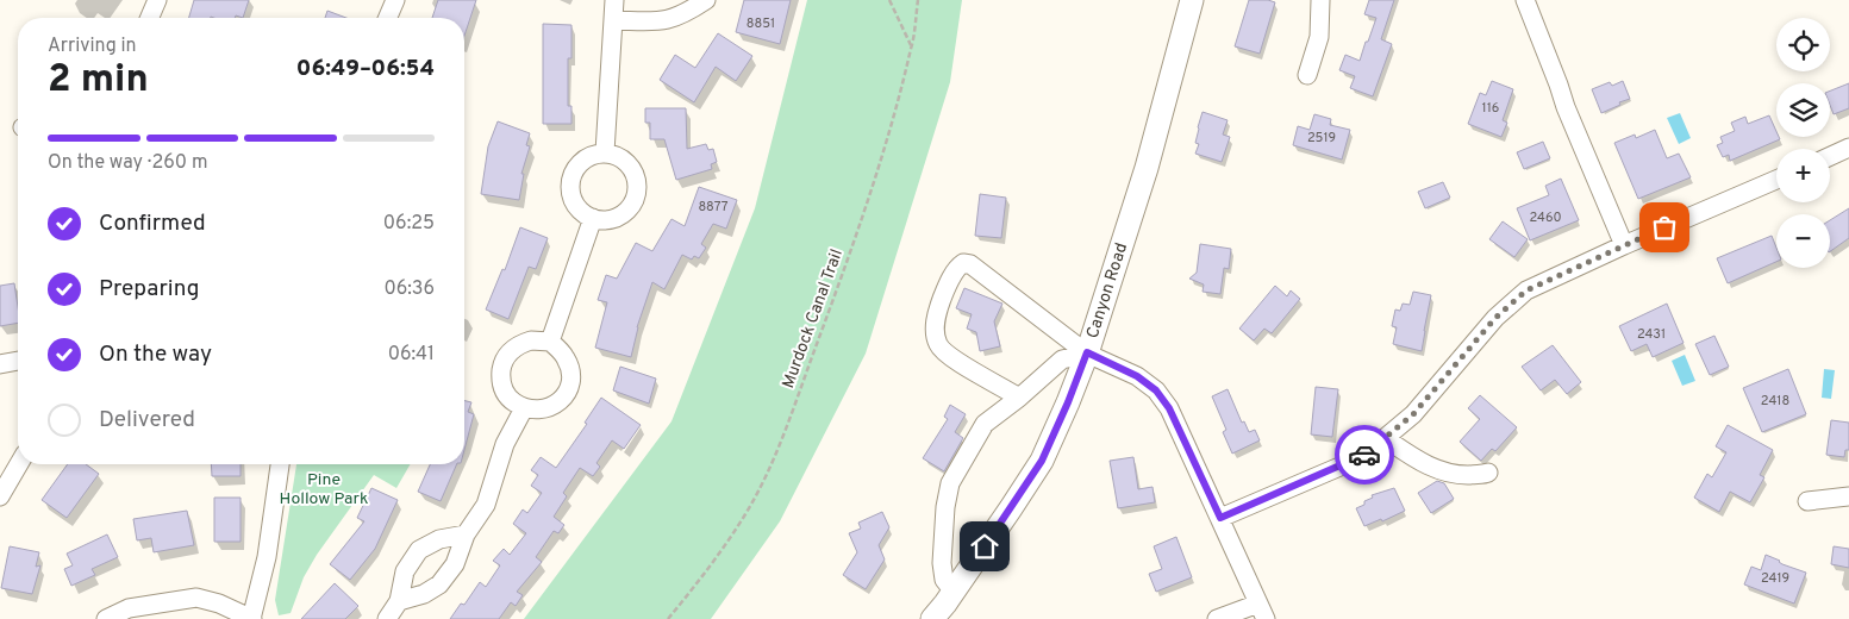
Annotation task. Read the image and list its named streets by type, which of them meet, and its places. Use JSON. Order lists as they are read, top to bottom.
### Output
{
  "streets": {
    "main road": ["Canyon Road"],
    "path": ["Murdock Canal Trail"]
  },
  "parks": ["Pine Hollow Park"],
  "house_numbers": [
    "8851",
    "116",
    "2519",
    "8877",
    "2460",
    "2431",
    "2418",
    "2419"
  ],
  "page": {
    "map_buttons": ["+", "−"],
    "heading": ["2 min", "Arriving in", "06:49–06:54"],
    "bar": "On the way · 260 m",
    "list": [
      ["Confirmed", "06:25"],
      ["Preparing", "06:36"],
      ["On the way", "06:41"],
      "Delivered"
    ]
  }
}
